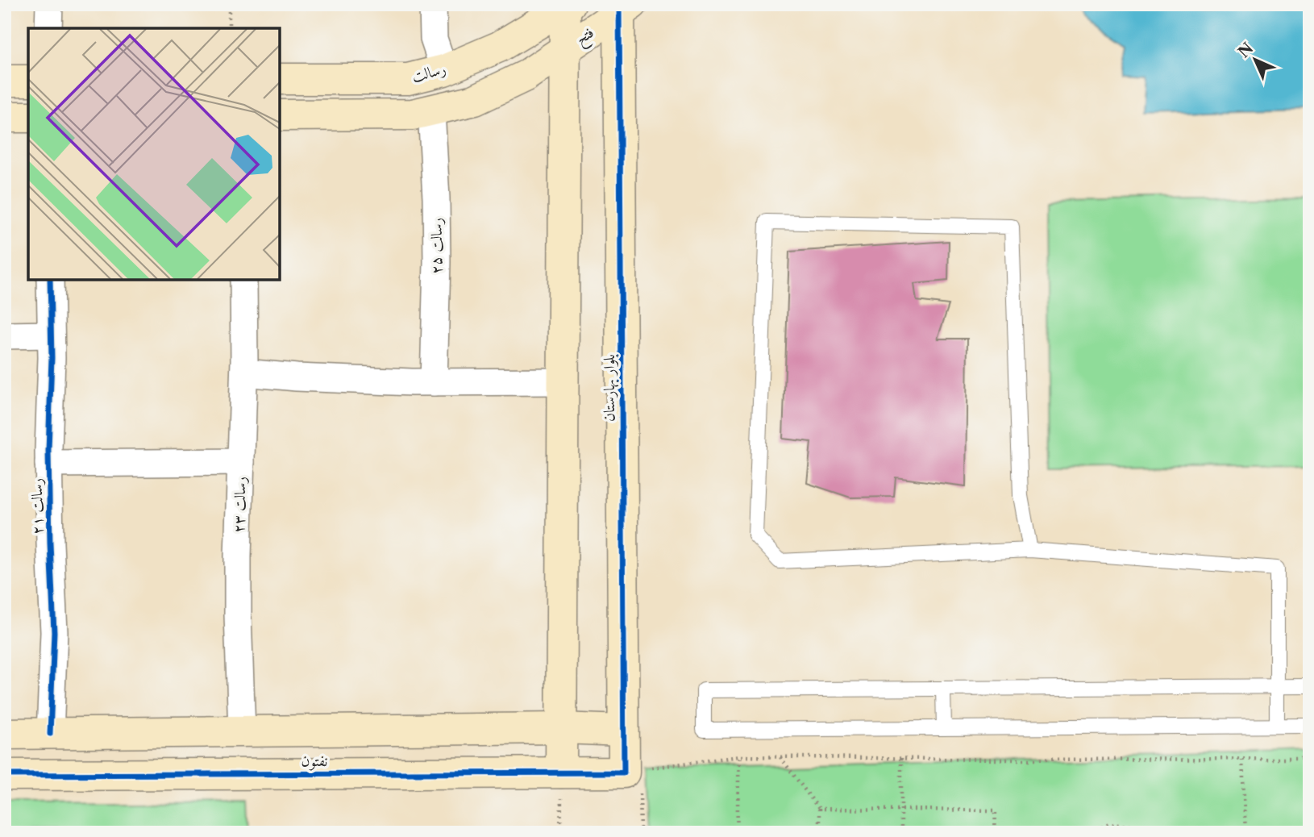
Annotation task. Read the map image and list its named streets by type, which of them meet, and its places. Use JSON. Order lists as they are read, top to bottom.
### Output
{
  "streets": {
    "street": [
      "فتح",
      "رسالت",
      "رسالت ۲۵",
      "بلوار بهارستان",
      "رسالت ۲۳",
      "رسالت ۲۱",
      "نفتون"
    ]
  },
  "crossings": [
    ["فتح", "بلوار بهارستان"],
    ["بلوار بهارستان", "نفتون"],
    ["رسالت ۲۳", "نفتون"],
    ["رسالت ۲۱", "نفتون"]
  ],
  "north": "top left"
}
